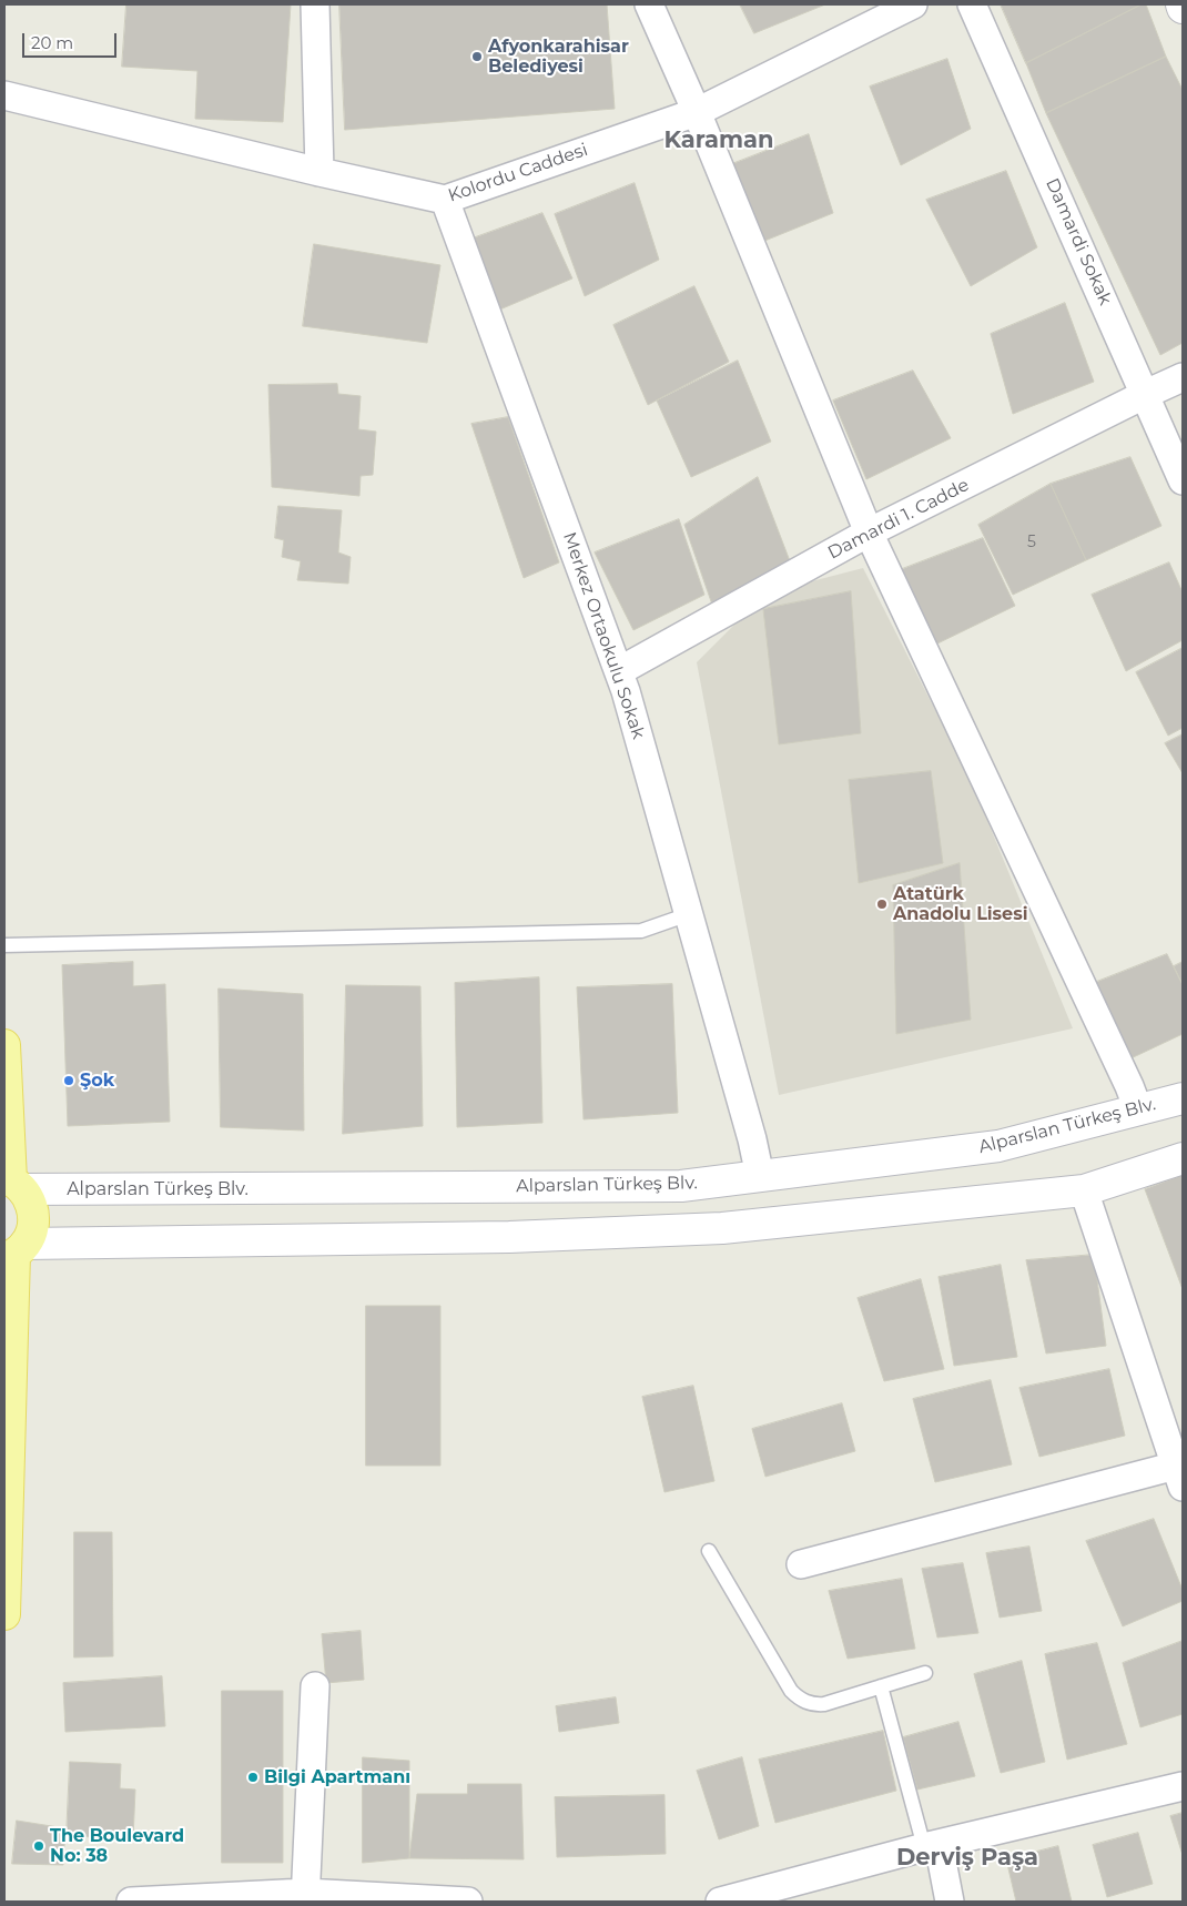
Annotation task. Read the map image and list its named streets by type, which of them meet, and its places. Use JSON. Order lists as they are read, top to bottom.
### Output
{
  "streets": {
    "street": [
      "Kolordu Caddesi",
      "Damardi Sokak",
      "Damardi 1. Cadde",
      "Merkez Ortaokulu Sokak",
      "Alparslan Türkeş Blv."
    ]
  },
  "crossings": [
    ["Kolordu Caddesi", "Merkez Ortaokulu Sokak"],
    ["Damardi Sokak", "Damardi 1. Cadde"],
    ["Damardi 1. Cadde", "Merkez Ortaokulu Sokak"],
    ["Merkez Ortaokulu Sokak", "Alparslan Türkeş Blv."]
  ],
  "districts": ["Karaman", "Derviş Paşa"],
  "places": [
    "Afyonkarahisar Belediyesi",
    "Atatürk Anadolu Lisesi",
    "Şok",
    "Bilgi Apartmanı",
    "The Boulevard No: 38"
  ],
  "house_numbers": ["5"],
  "scale_bar": "20 m"
}
